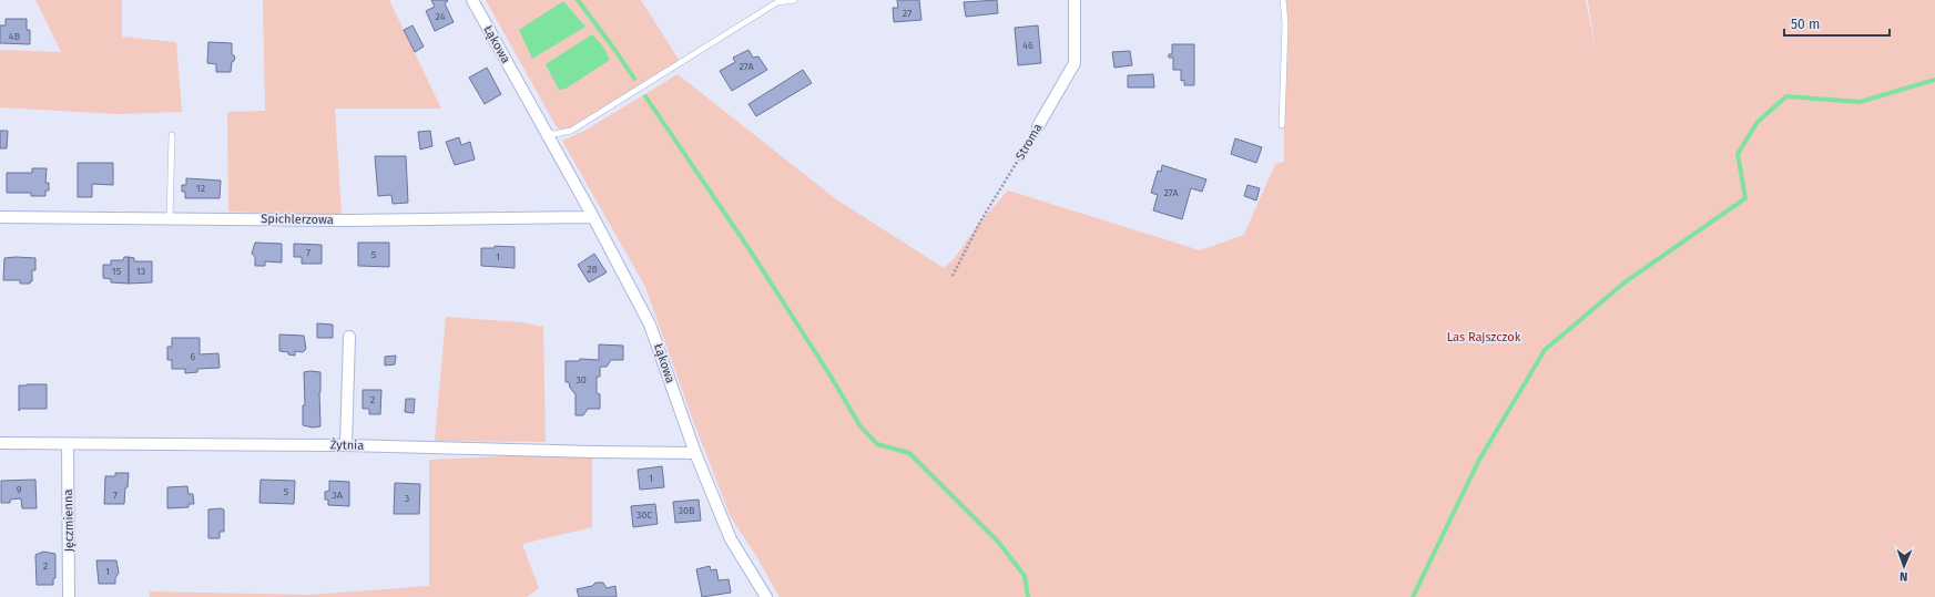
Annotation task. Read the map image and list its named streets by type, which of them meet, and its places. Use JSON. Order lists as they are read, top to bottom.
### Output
{
  "streets": {
    "street": [
      "Łąkowa",
      "Stroma",
      "Spichlerzowa",
      "Żytnia",
      "Jęczmienna"
    ]
  },
  "crossings": [
    ["Łąkowa", "Spichlerzowa"],
    ["Łąkowa", "Żytnia"],
    ["Żytnia", "Jęczmienna"]
  ],
  "parks": ["Las Rajszczok"],
  "house_numbers": [
    "27",
    "24",
    "4B",
    "46",
    "27A",
    "12",
    "27A",
    "7",
    "5",
    "1",
    "28",
    "15",
    "13",
    "6",
    "30",
    "2",
    "1",
    "9",
    "5",
    "7",
    "3A",
    "3",
    "30B",
    "30C",
    "2",
    "1"
  ],
  "scale_bar": "50 m",
  "north": "bottom"
}
